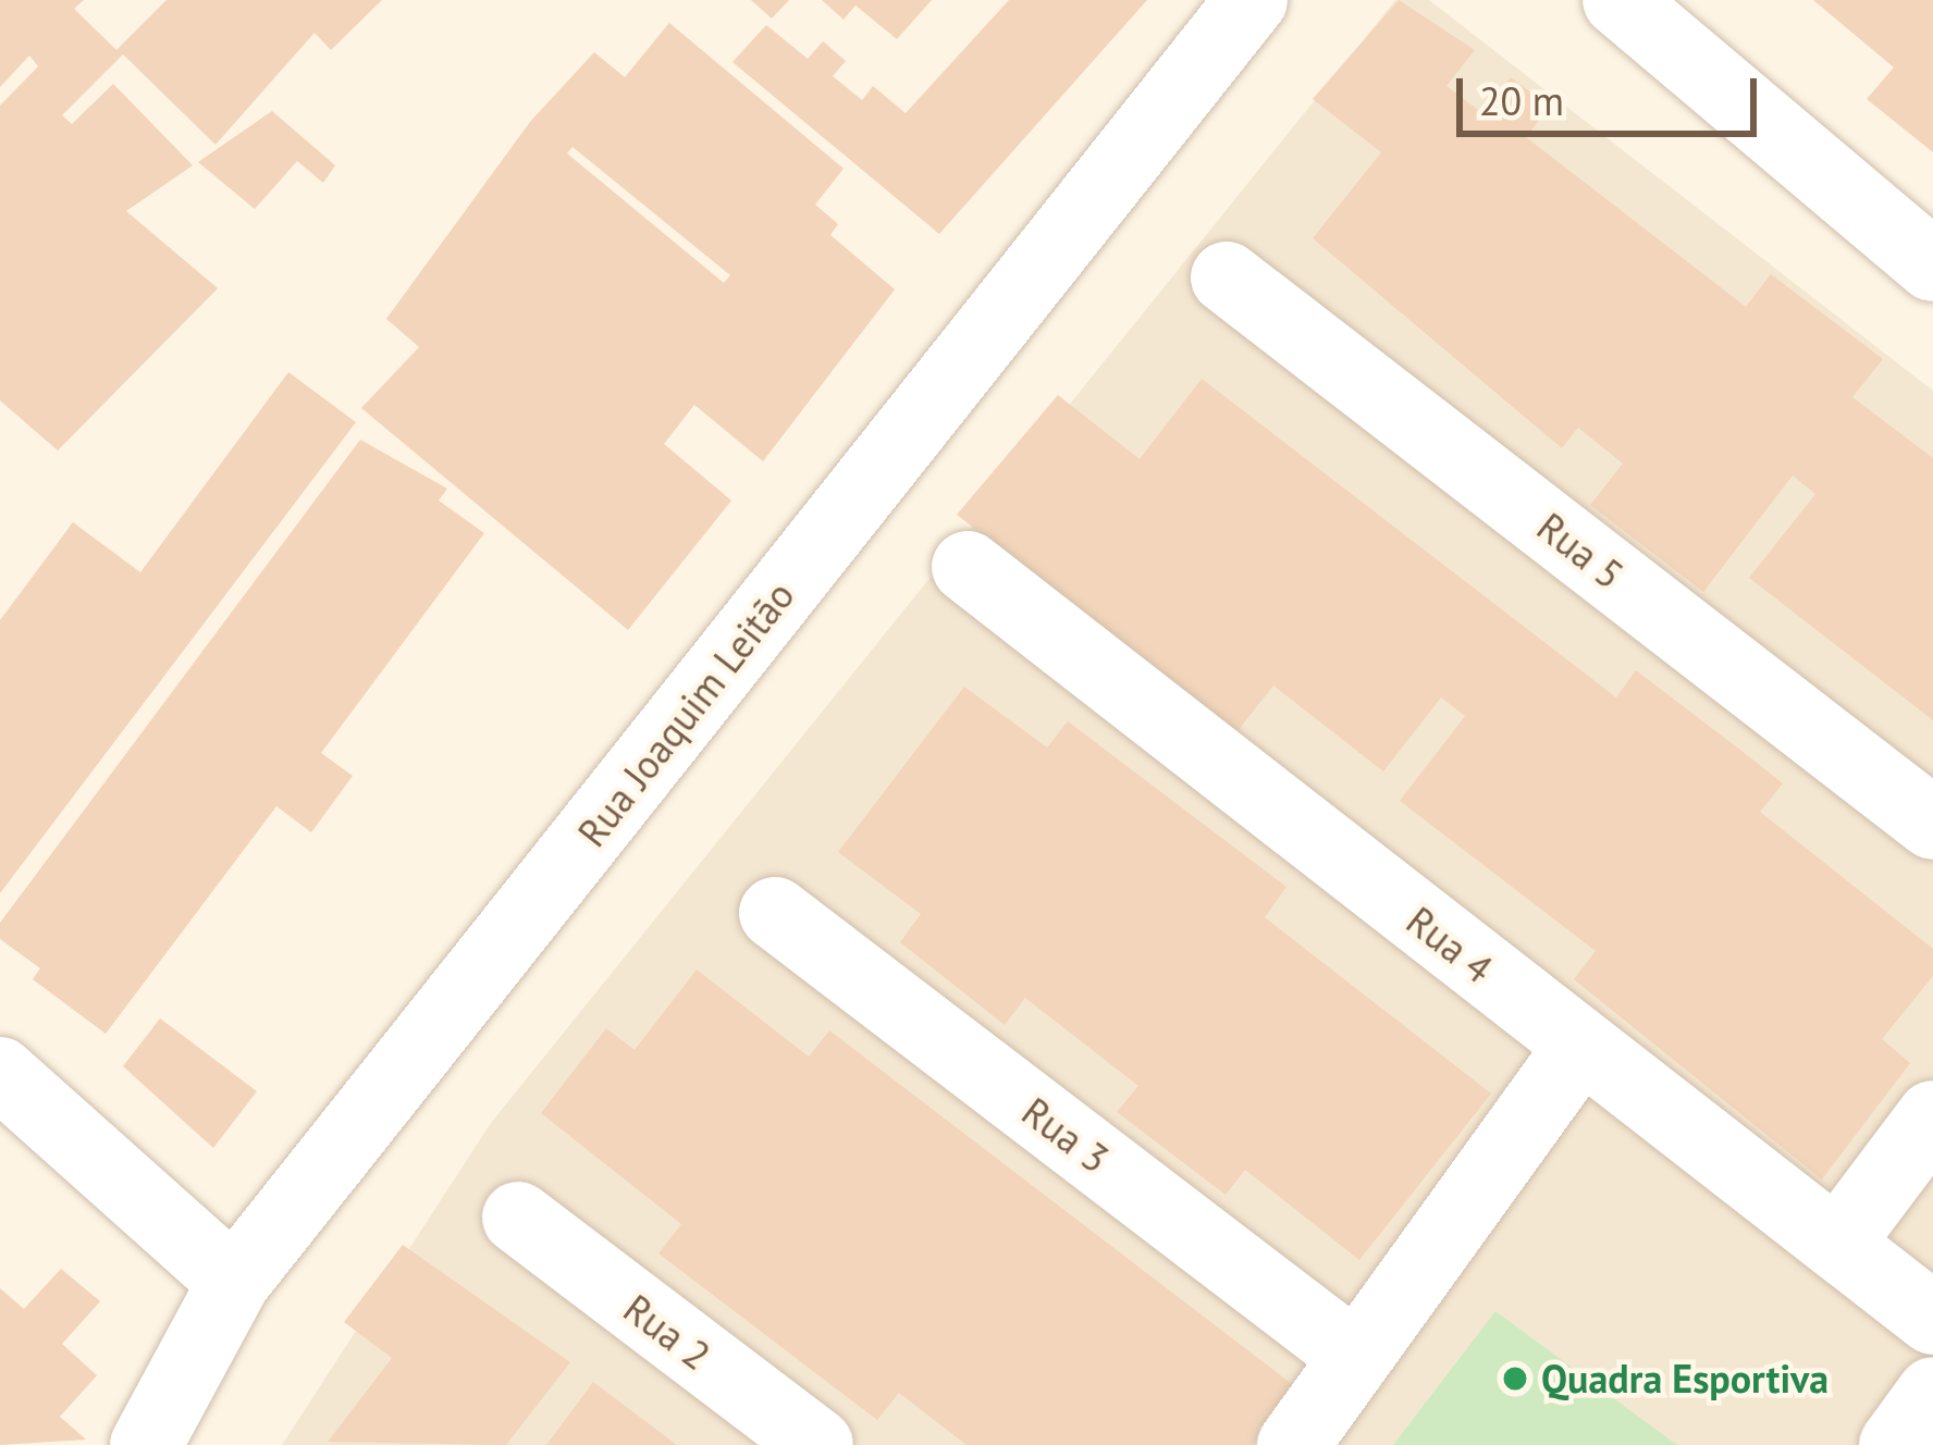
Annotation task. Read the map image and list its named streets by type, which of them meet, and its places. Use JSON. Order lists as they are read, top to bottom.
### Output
{
  "streets": {
    "street": [
      "Rua 5",
      "Rua Joaquim Leitão",
      "Rua 4",
      "Rua 3",
      "Rua 2"
    ]
  },
  "places": ["Quadra Esportiva"],
  "scale_bar": "20 m"
}
